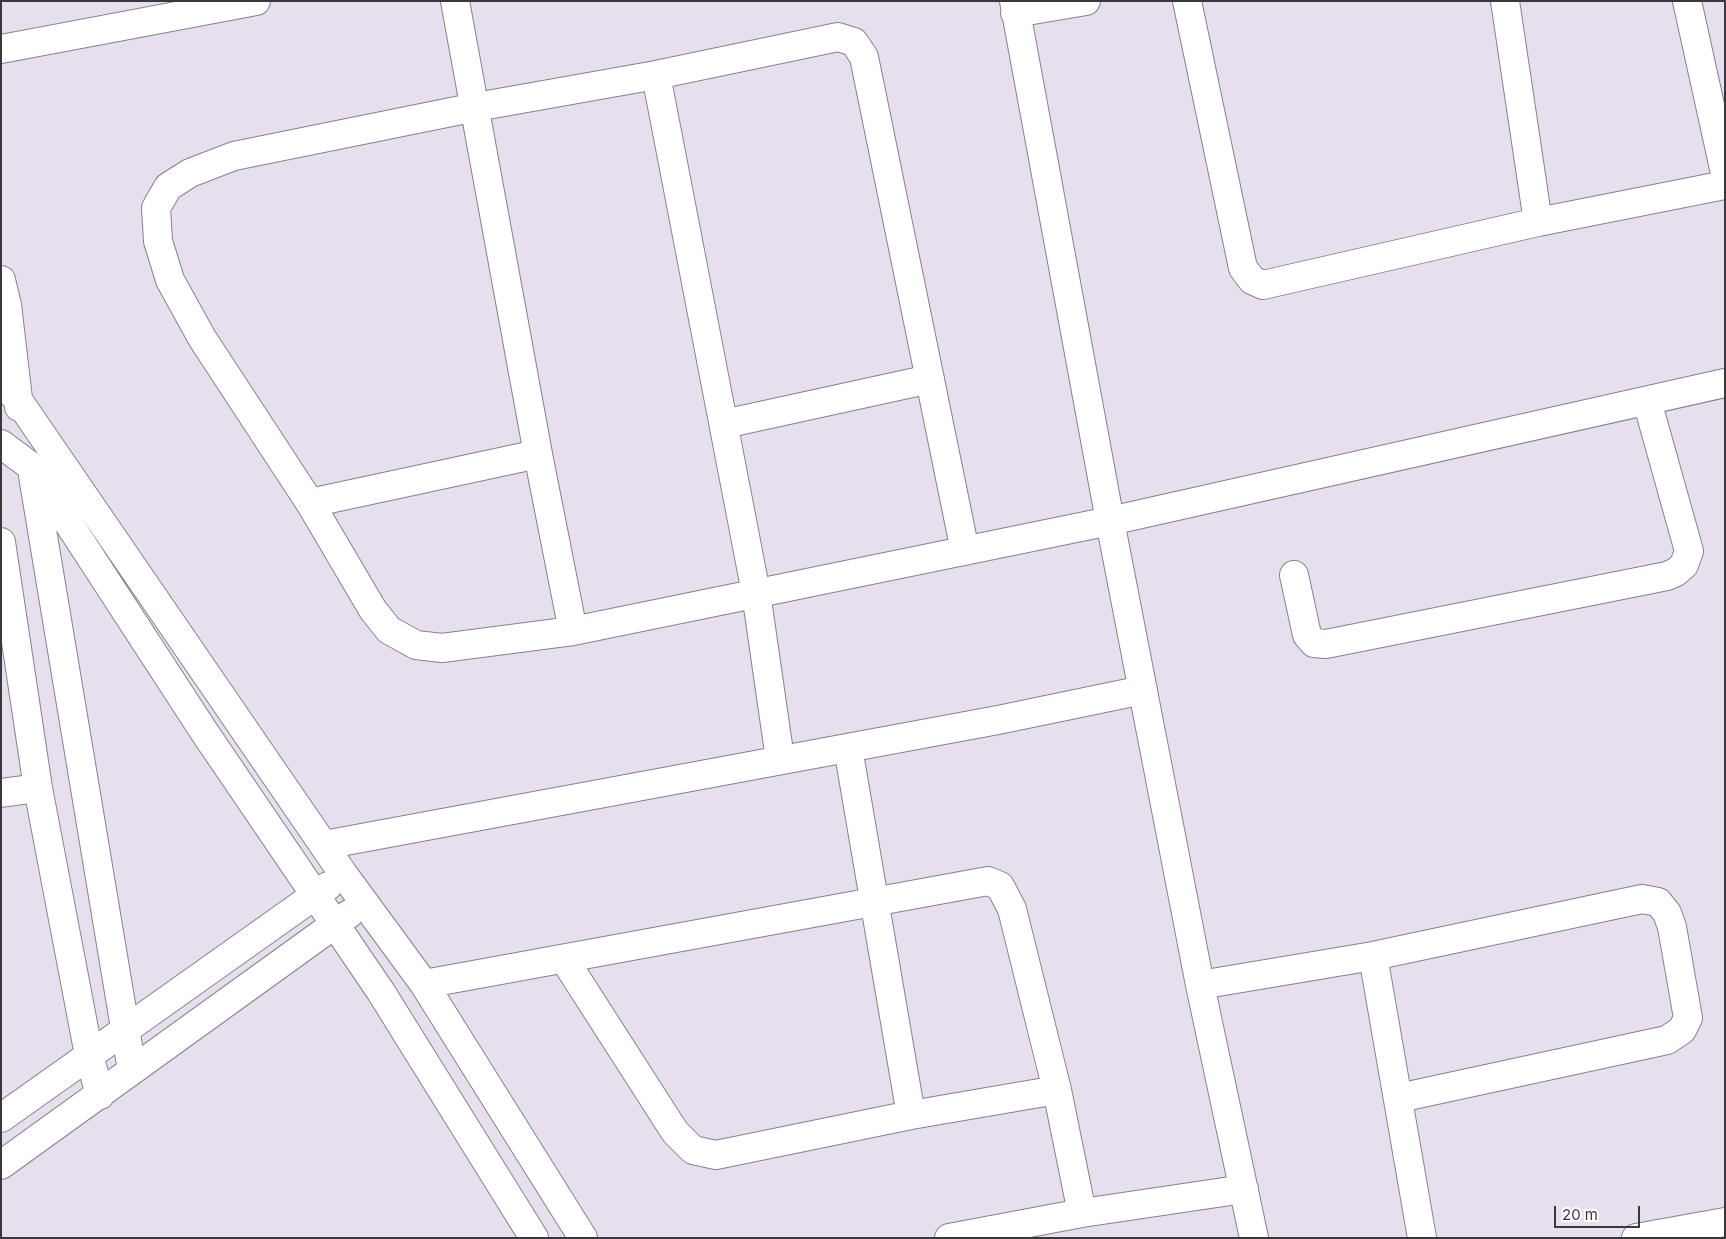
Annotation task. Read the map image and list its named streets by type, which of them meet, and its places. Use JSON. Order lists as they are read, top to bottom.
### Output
{
  "scale_bar": "20 m"
}
